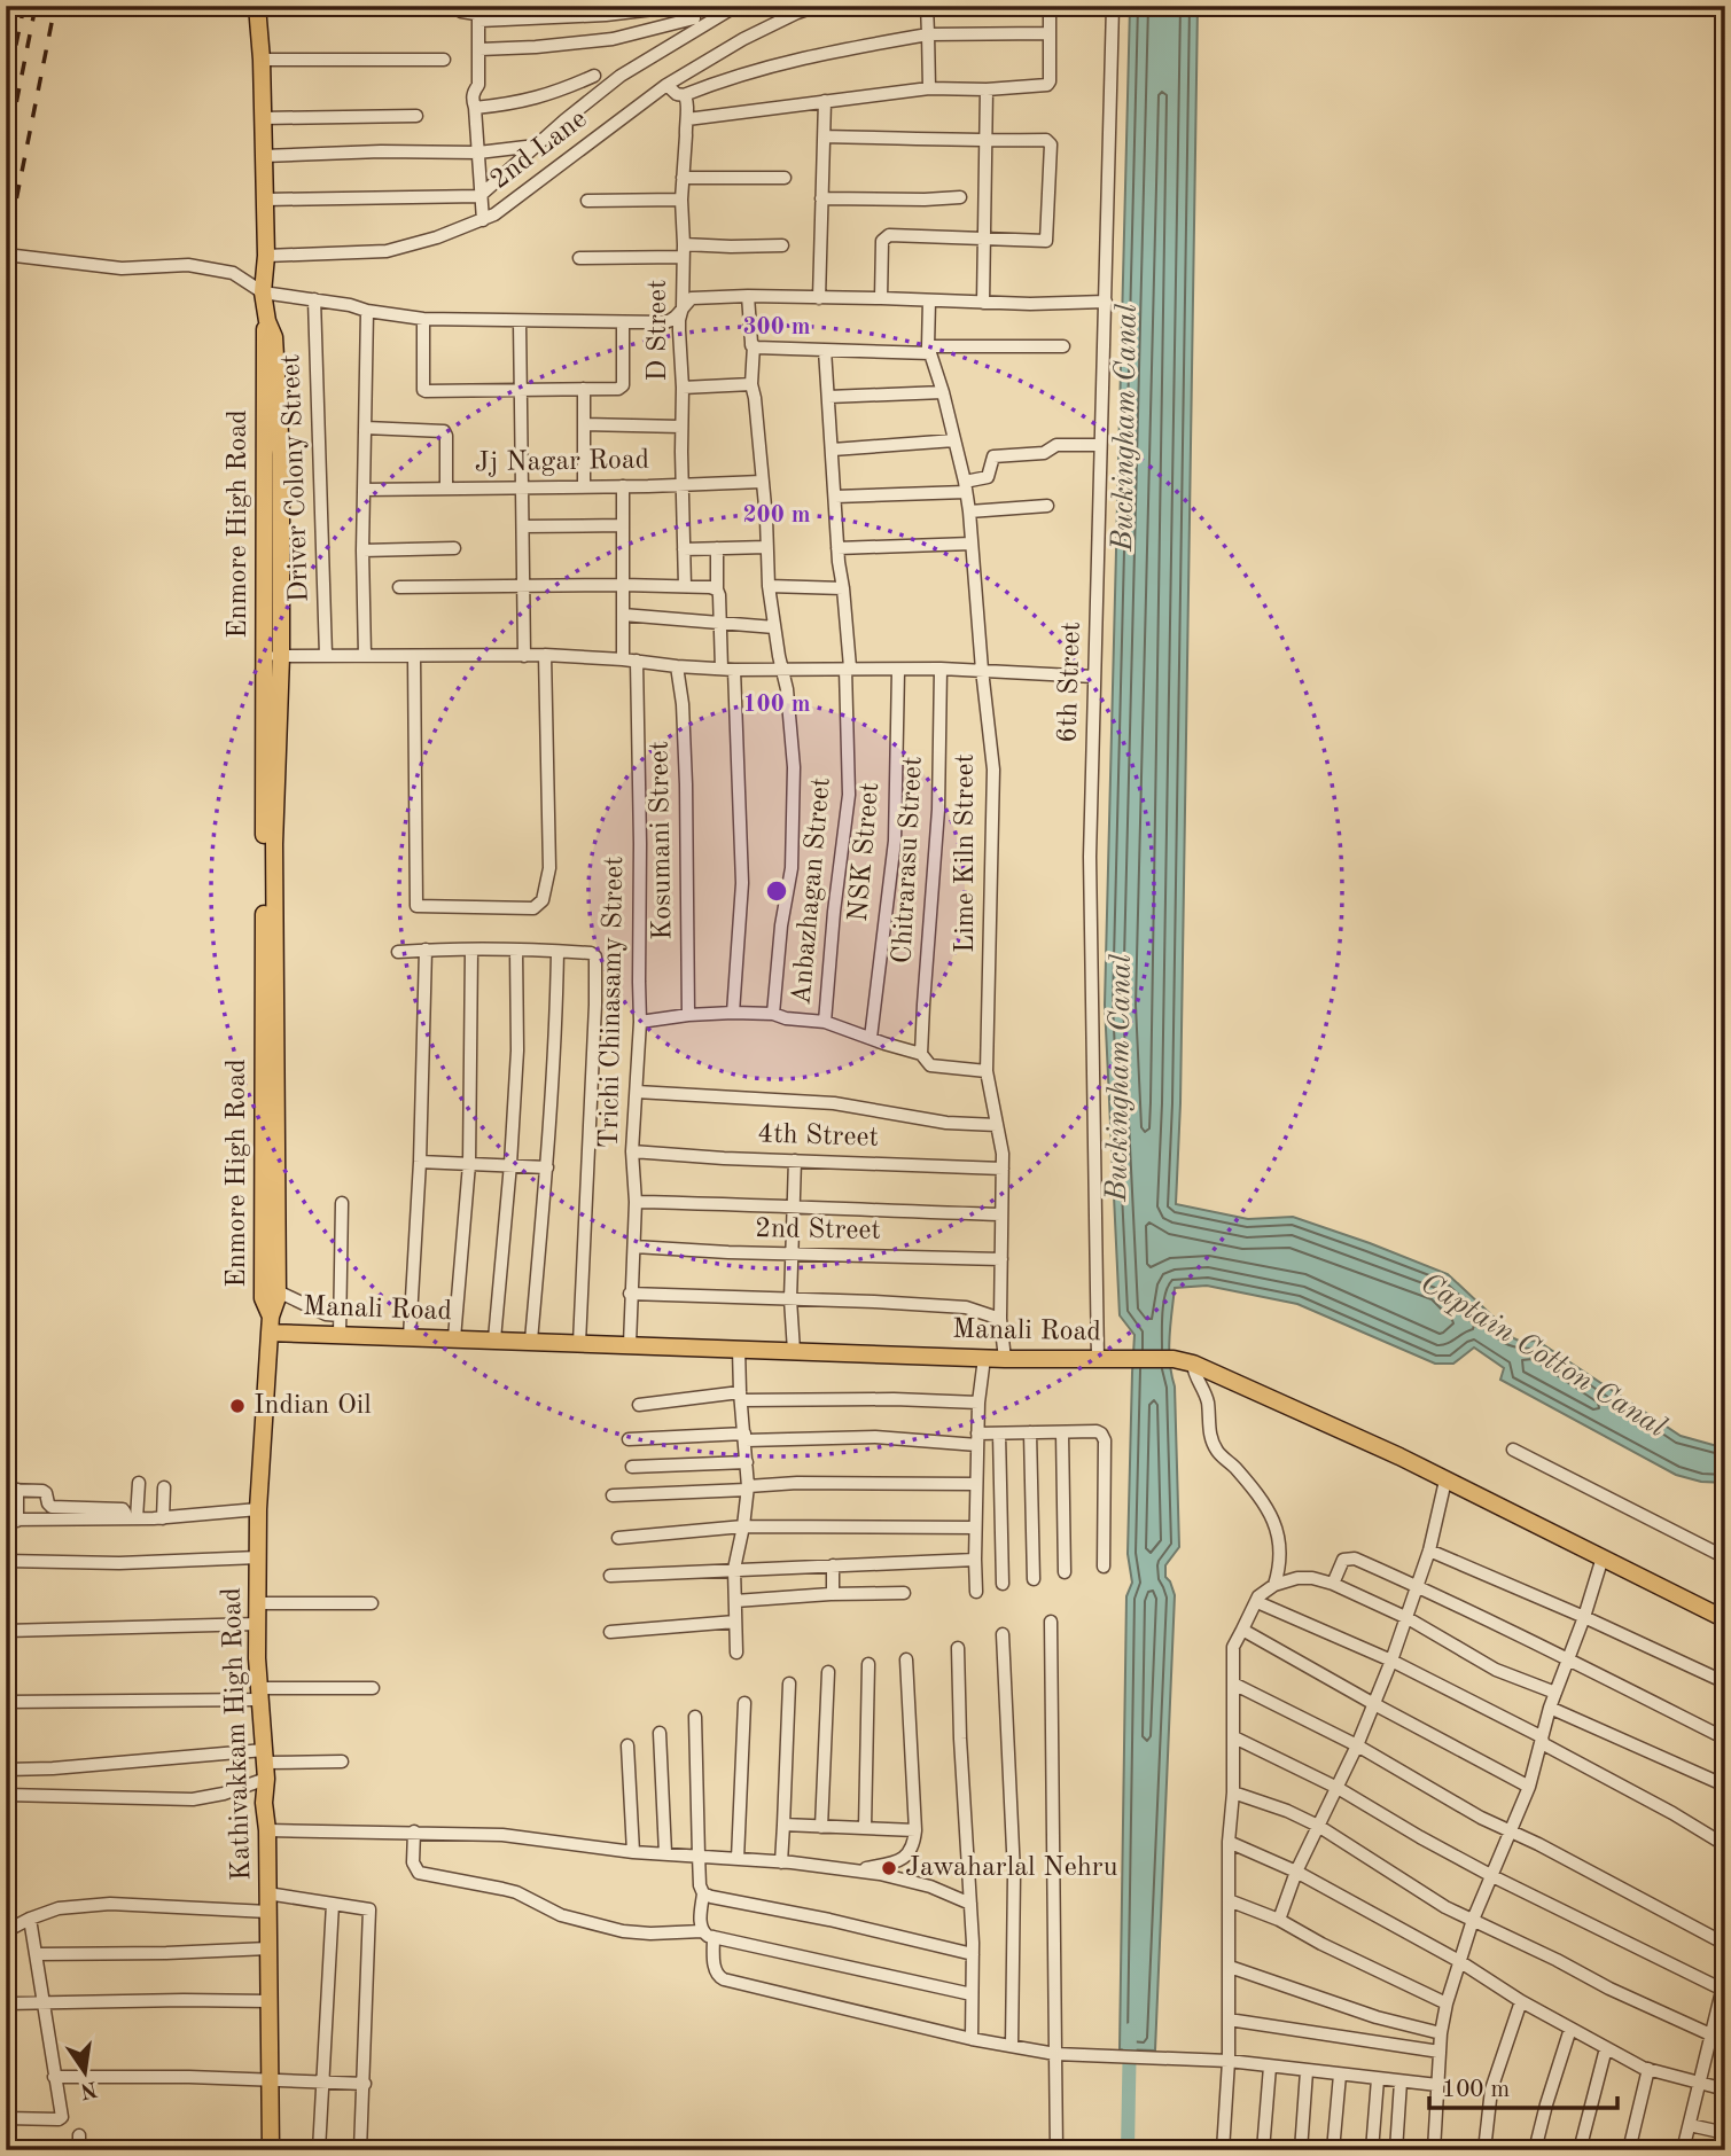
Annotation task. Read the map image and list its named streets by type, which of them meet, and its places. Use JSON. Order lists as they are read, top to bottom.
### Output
{
  "streets": {
    "main road": ["Enmore High Road", "Manali Road", "Kathivakkam High Road"],
    "street": [
      "2nd Lane",
      "D Street",
      "Jj Nagar Road",
      "Driver Colony Street",
      "6th Street",
      "Kosumani Street",
      "NSK Street",
      "Lime Kiln Street",
      "Chitrarasu Street",
      "Anbazhagan Street",
      "Trichi Chinasamy Street",
      "4th Street",
      "2nd Street"
    ]
  },
  "crossings": [
    ["2nd Lane", "Enmore High Road"],
    ["D Street", "Jj Nagar Road"],
    ["Enmore High Road", "Manali Road"],
    ["Enmore High Road", "Kathivakkam High Road"],
    ["6th Street", "Manali Road"],
    ["Lime Kiln Street", "4th Street"],
    ["Lime Kiln Street", "2nd Street"],
    ["Lime Kiln Street", "Manali Road"],
    ["Trichi Chinasamy Street", "4th Street"],
    ["Trichi Chinasamy Street", "2nd Street"],
    ["Trichi Chinasamy Street", "Manali Road"],
    ["Manali Road", "Kathivakkam High Road"]
  ],
  "water": ["Buckingham Canal", "Captain Cotton Canal"],
  "places": ["Indian Oil", "Jawaharlal Nehru"],
  "scale_bar": "100 m",
  "north": "bottom",
  "rings": ["300 m", "200 m", "100 m"]
}
